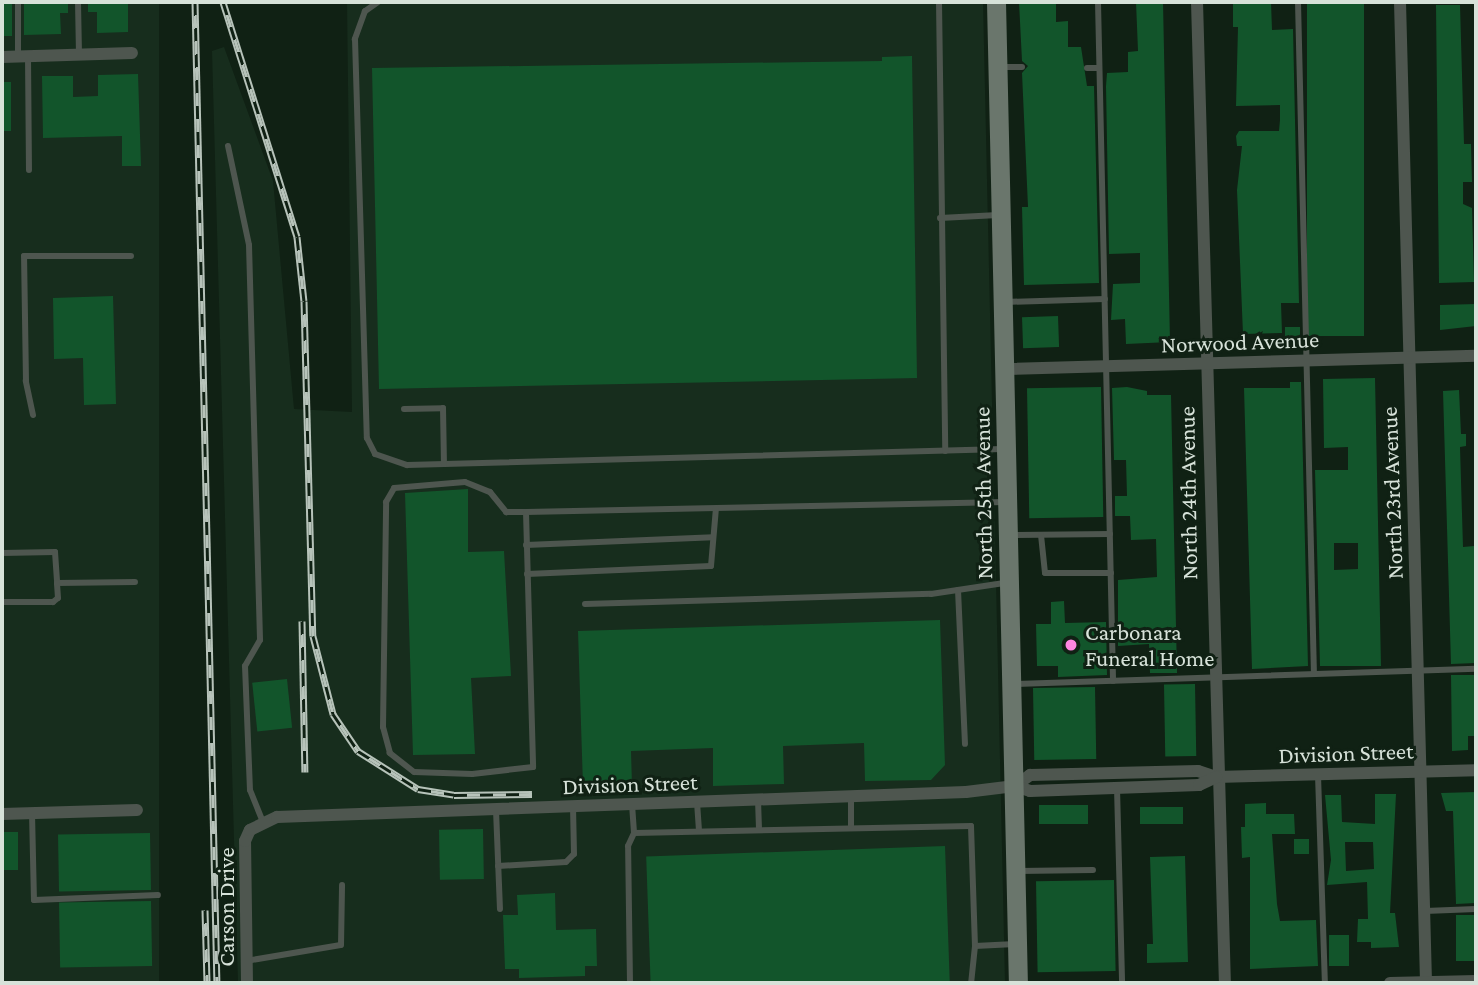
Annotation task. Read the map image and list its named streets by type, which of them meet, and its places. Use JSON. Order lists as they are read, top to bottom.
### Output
{
  "streets": {
    "main road": ["North 25th Avenue"],
    "street": [
      "Norwood Avenue",
      "North 24th Avenue",
      "North 23rd Avenue",
      "Division Street",
      "Carson Drive"
    ]
  },
  "crossings": [
    ["Norwood Avenue", "North 25th Avenue"],
    ["Norwood Avenue", "North 24th Avenue"],
    ["Norwood Avenue", "North 23rd Avenue"],
    ["North 25th Avenue", "Division Street"],
    ["North 24th Avenue", "Division Street"],
    ["North 23rd Avenue", "Division Street"],
    ["Division Street", "Carson Drive"]
  ],
  "places": ["Carbonara Funeral Home"]
}
